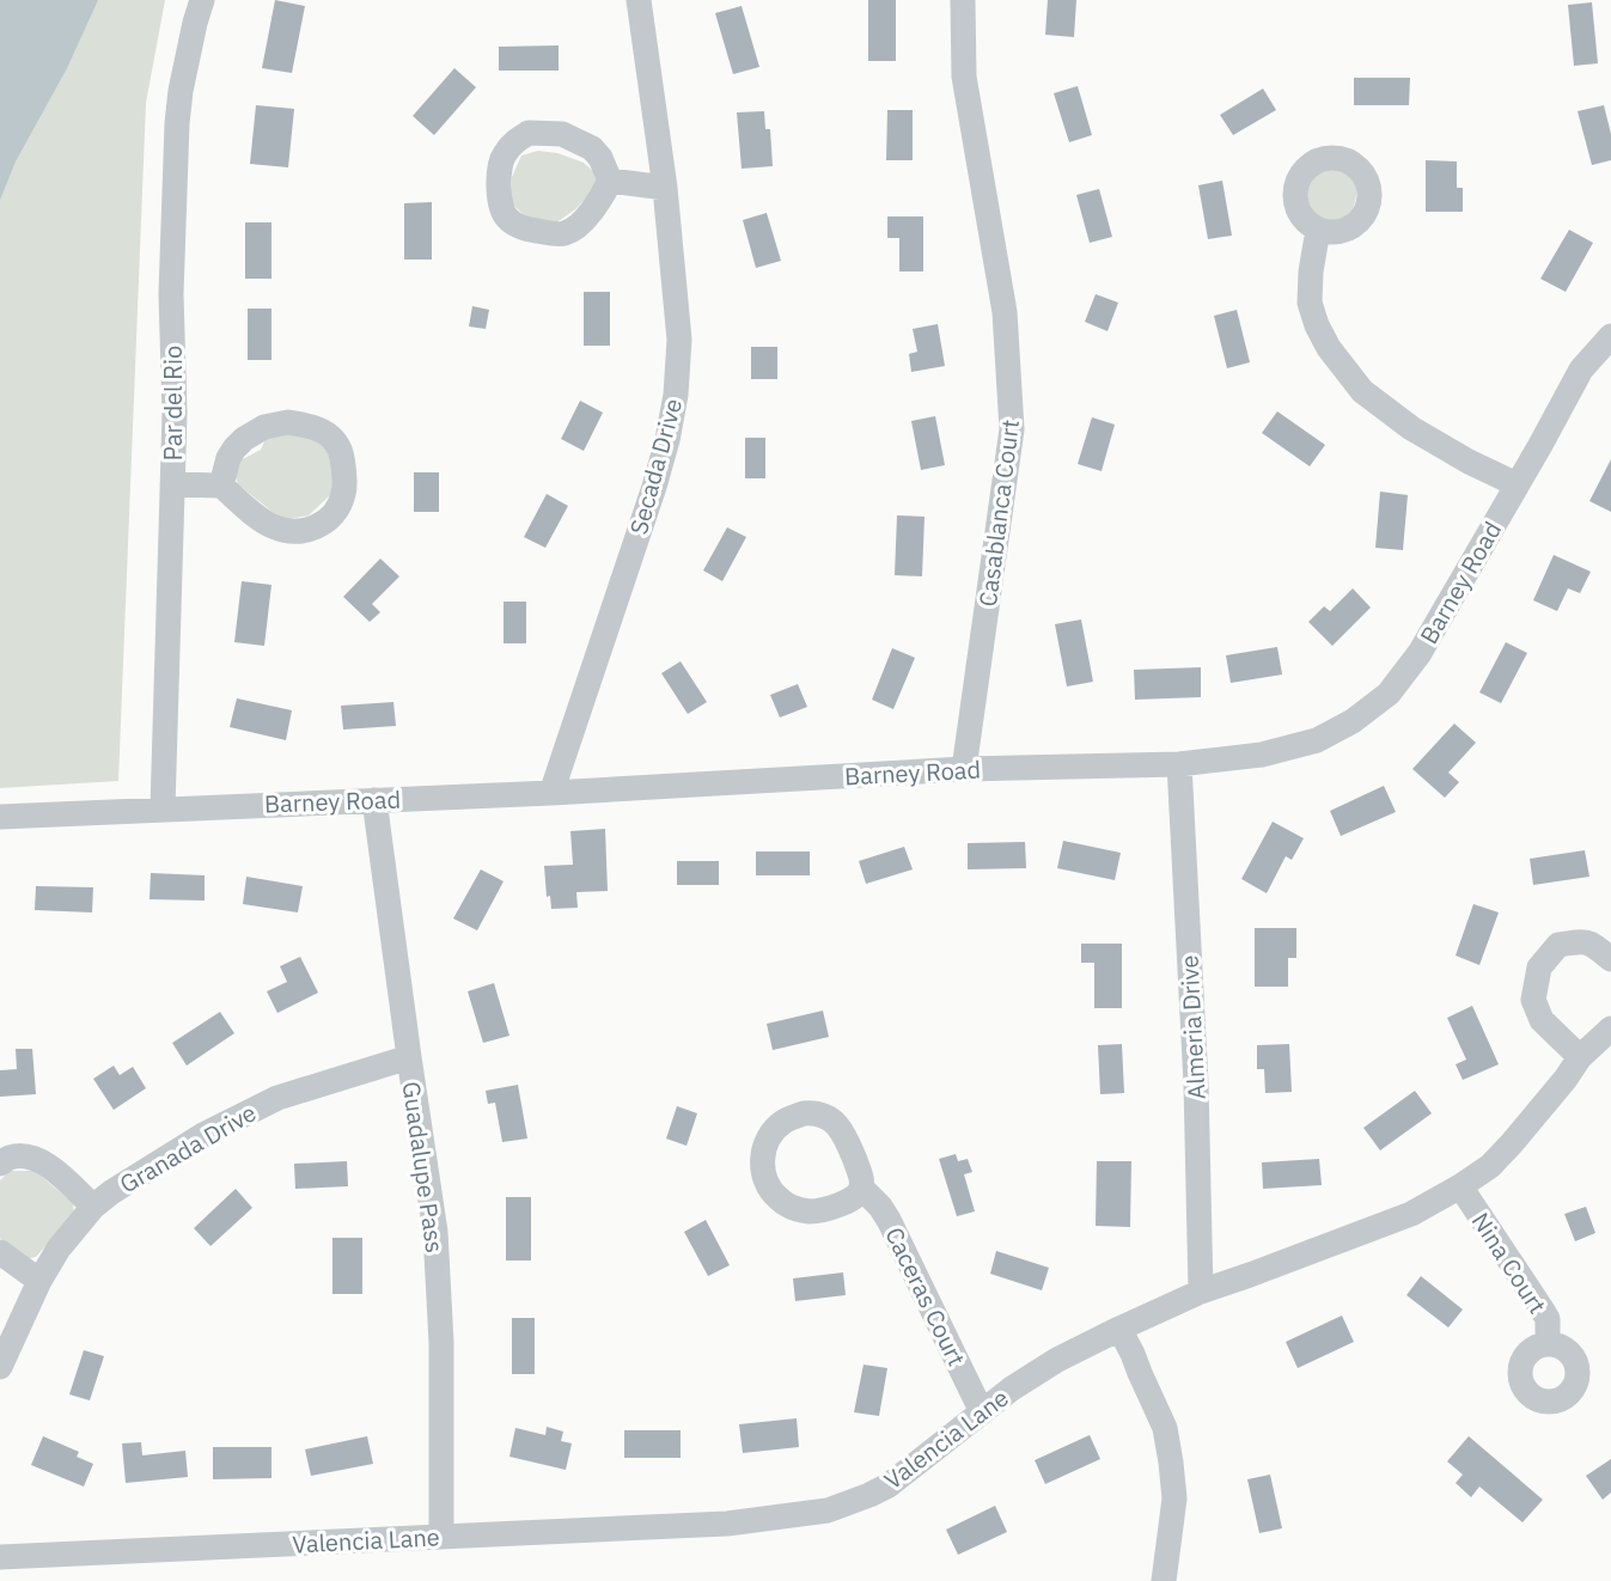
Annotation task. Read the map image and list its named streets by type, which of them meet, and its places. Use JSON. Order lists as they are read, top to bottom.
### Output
{
  "streets": {
    "street": [
      "Par del Rio",
      "Secada Drive",
      "Casablanca Court",
      "Barney Road",
      "Almeria Drive",
      "Granada Drive",
      "Guadalupe Pass",
      "Nina Court",
      "Caceras Court",
      "Valencia Lane"
    ]
  },
  "crossings": [
    ["Par del Rio", "Barney Road"],
    ["Secada Drive", "Barney Road"],
    ["Casablanca Court", "Barney Road"],
    ["Barney Road", "Almeria Drive"],
    ["Barney Road", "Guadalupe Pass"],
    ["Almeria Drive", "Valencia Lane"],
    ["Granada Drive", "Guadalupe Pass"],
    ["Guadalupe Pass", "Valencia Lane"],
    ["Nina Court", "Valencia Lane"],
    ["Caceras Court", "Valencia Lane"]
  ]
}
